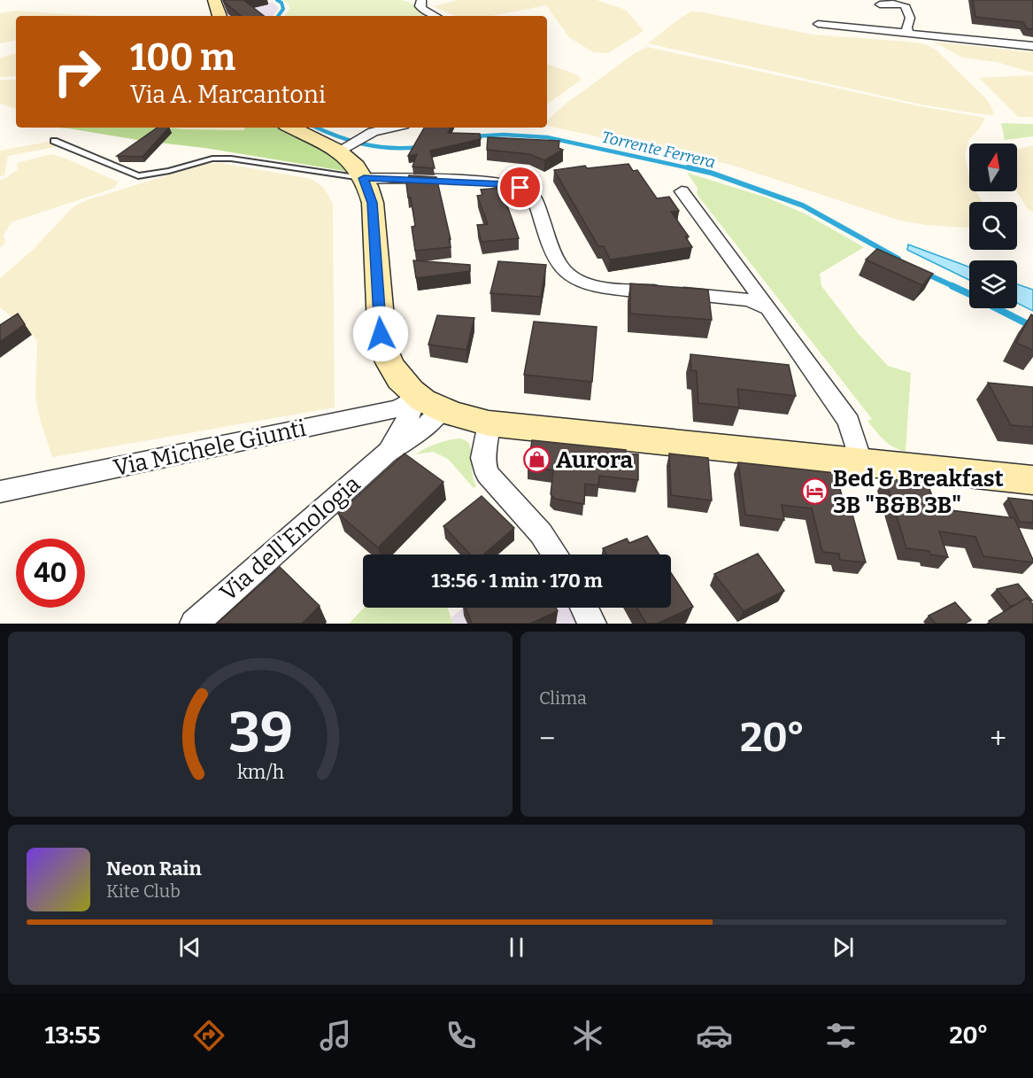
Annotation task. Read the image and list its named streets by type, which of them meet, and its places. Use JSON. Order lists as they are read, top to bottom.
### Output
{
  "streets": {
    "street": ["Via Michele Giunti", "Via dell'Enologia"]
  },
  "crossings": [
    ["Via Michele Giunti", "Via dell'Enologia"]
  ],
  "water": ["Torrente Ferrera"],
  "places": {
    "shop": ["Aurora"],
    "hotel": ["Bed & Breakfast 3B \"B&B 3B\""]
  },
  "north": "top",
  "page": {
    "turn": ["100 m", "Via A. Marcantoni"],
    "limit": "40",
    "trip": "13:56 · 1 min · 170 m",
    "tile": "Clima",
    "heat": ["−", "20°", "+"],
    "song": ["Neon Rain", "Kite Club"],
    "tabs": ["13:55", "20°"],
    "gauge": ["39", "km/h"]
  }
}
